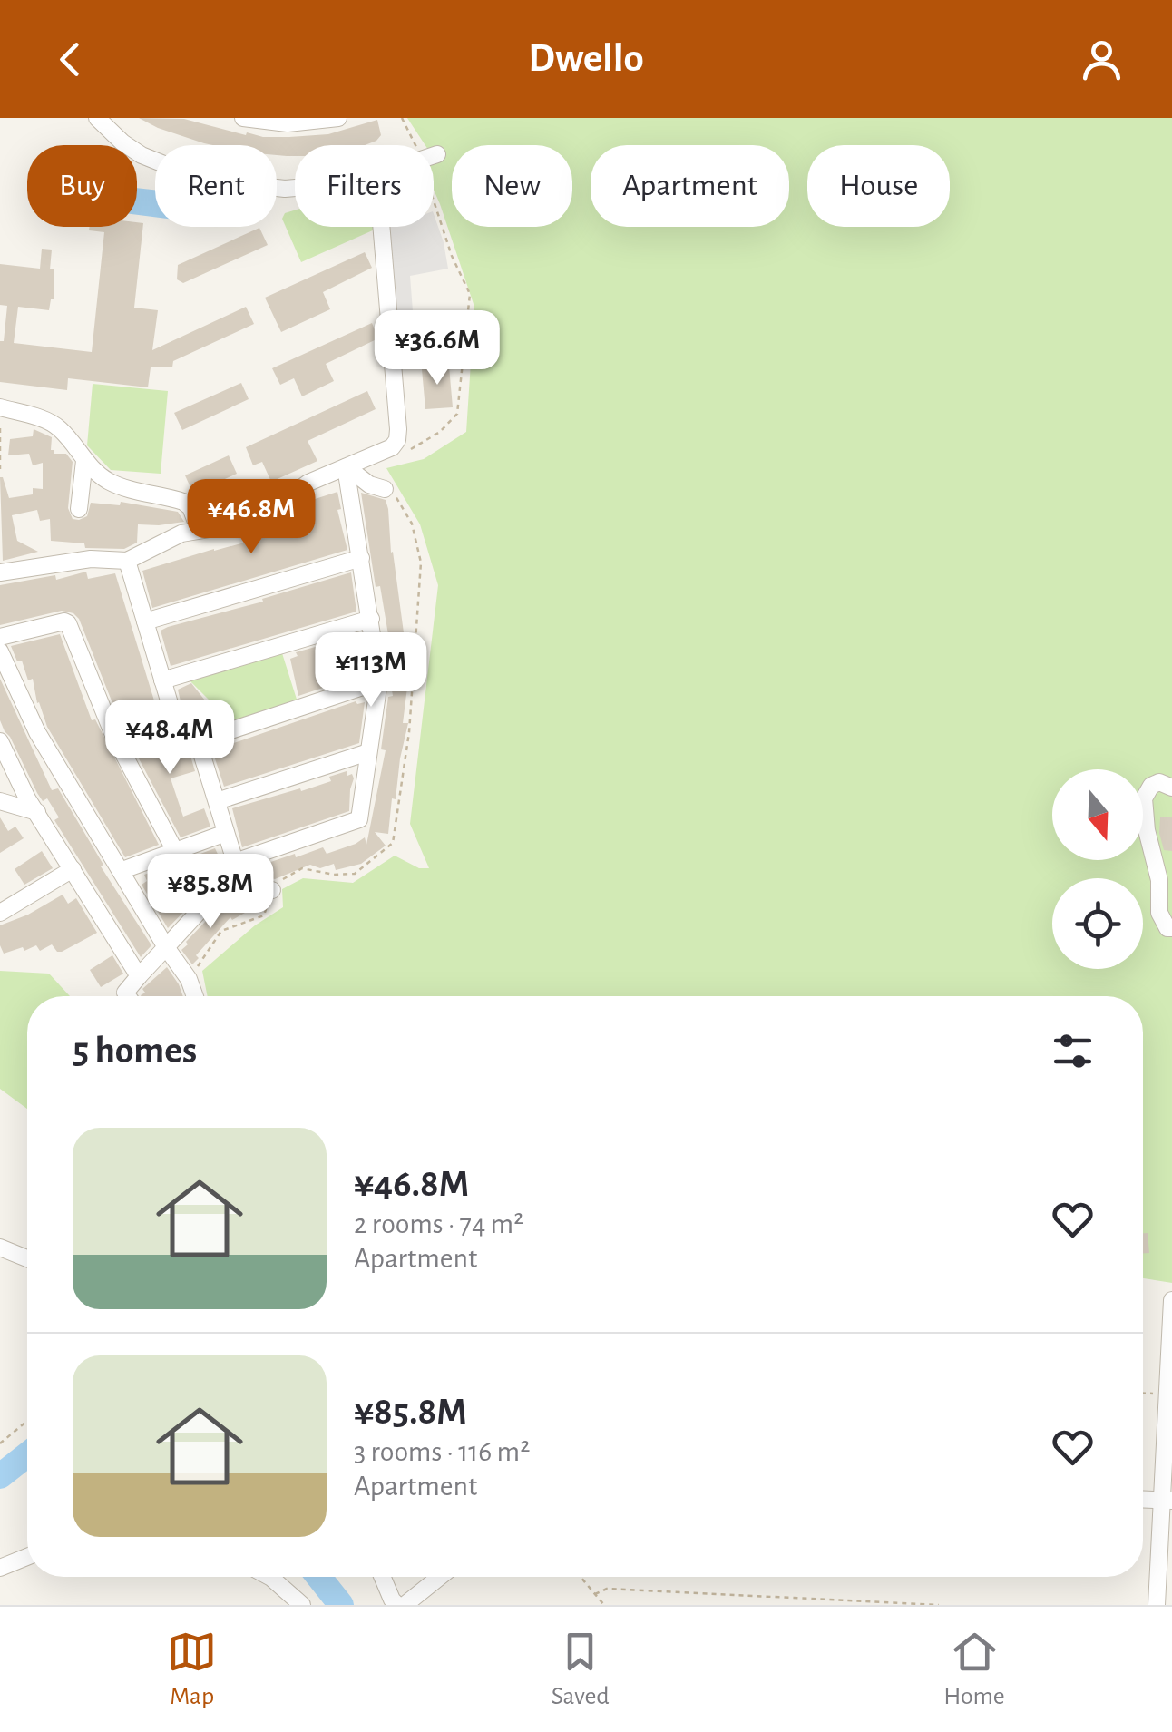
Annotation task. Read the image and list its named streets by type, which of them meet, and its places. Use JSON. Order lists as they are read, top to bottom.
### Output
{
  "north": "bottom",
  "page": {
    "header": "Dwello",
    "chip": [
      "Buy",
      "Rent",
      "Filters",
      "New",
      "Apartment",
      "House"
    ],
    "price": [
      "¥36.6M",
      "¥46.8M",
      "¥113M",
      "¥48.4M",
      "¥85.8M"
    ],
    "heading": "5 homes",
    "list": [
      {
        "name": "¥46.8M",
        "note": "2 rooms · 74 m² · Apartment"
      },
      {
        "name": "¥85.8M",
        "note": "3 rooms · 116 m² · Apartment"
      }
    ],
    "tabs": ["Map", "Saved", "Home"]
  }
}
